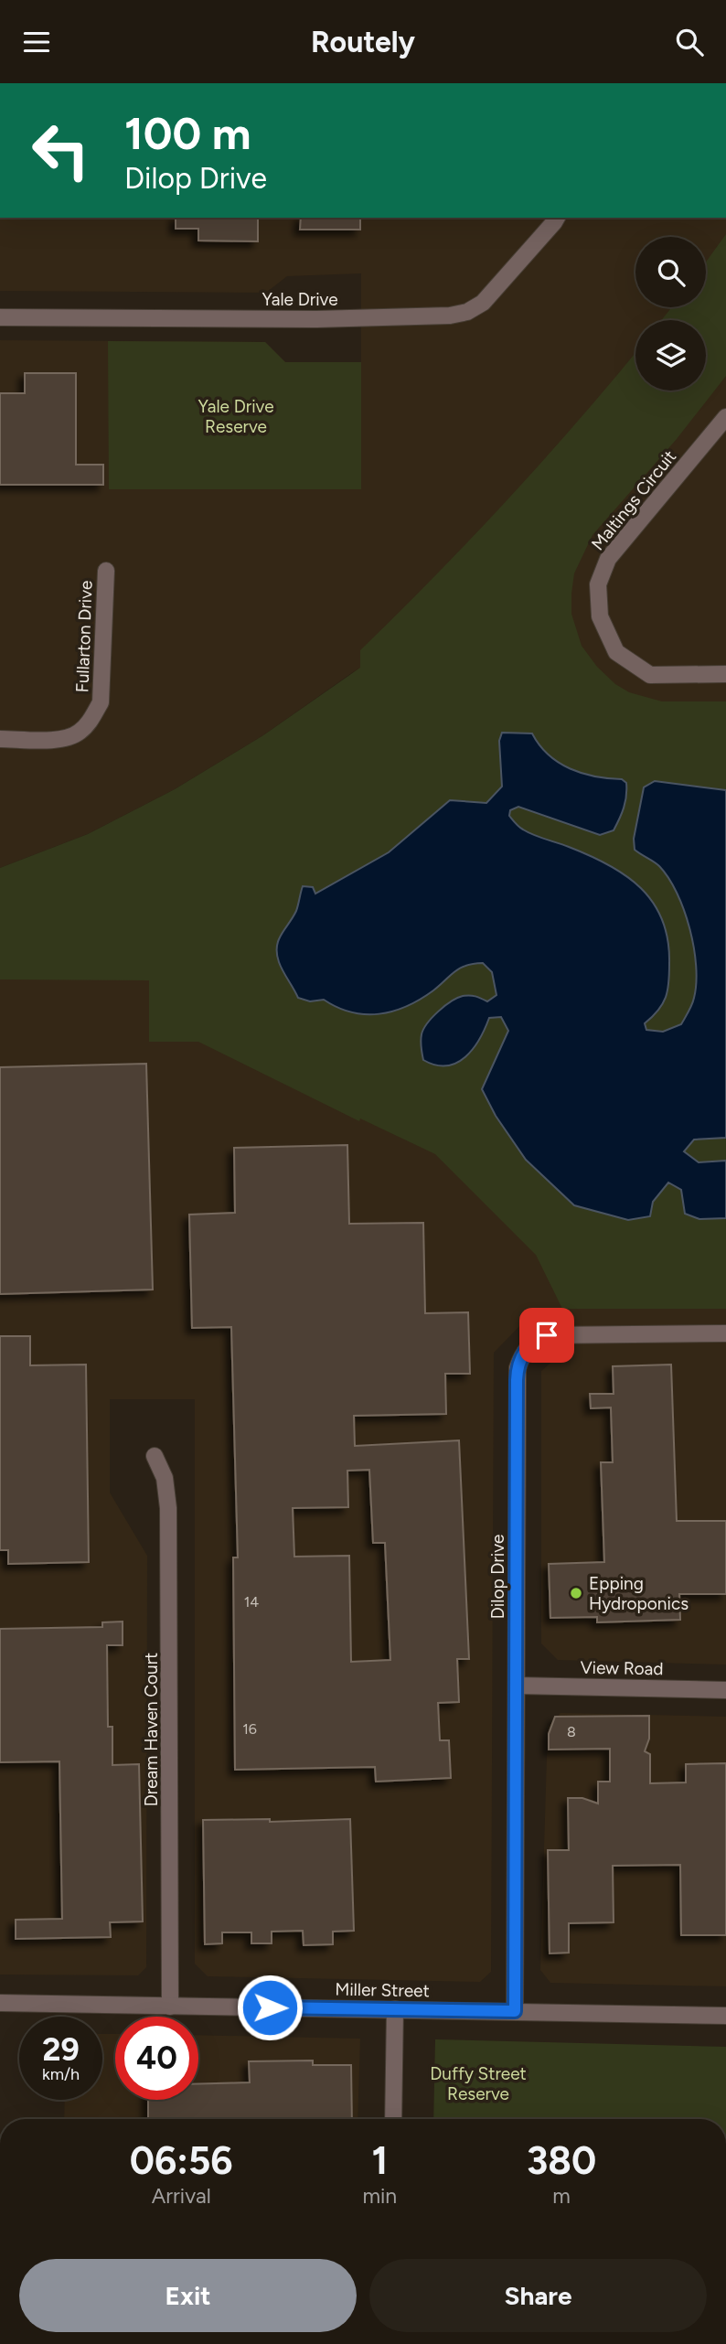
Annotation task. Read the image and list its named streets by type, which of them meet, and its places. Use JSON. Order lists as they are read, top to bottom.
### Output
{
  "streets": {
    "street": [
      "Yale Drive",
      "Maltings Circuit",
      "Fullarton Drive",
      "Dilop Drive",
      "View Road",
      "Dream Haven Court",
      "Miller Street"
    ]
  },
  "crossings": [
    ["Dilop Drive", "View Road"],
    ["Dilop Drive", "Miller Street"],
    ["Dream Haven Court", "Miller Street"]
  ],
  "parks": ["Yale Drive Reserve", "Duffy Street Reserve"],
  "places": ["Epping Hydroponics"],
  "house_numbers": ["14", "16", "8"],
  "page": {
    "header": "Routely",
    "turn": ["100 m", "Dilop Drive"],
    "speed": "29 km/h",
    "limit": "40",
    "eta": [
      "06:56",
      "Arrival",
      "1",
      "min",
      "380",
      "m"
    ],
    "buttons": ["Exit", "Share"]
  }
}
